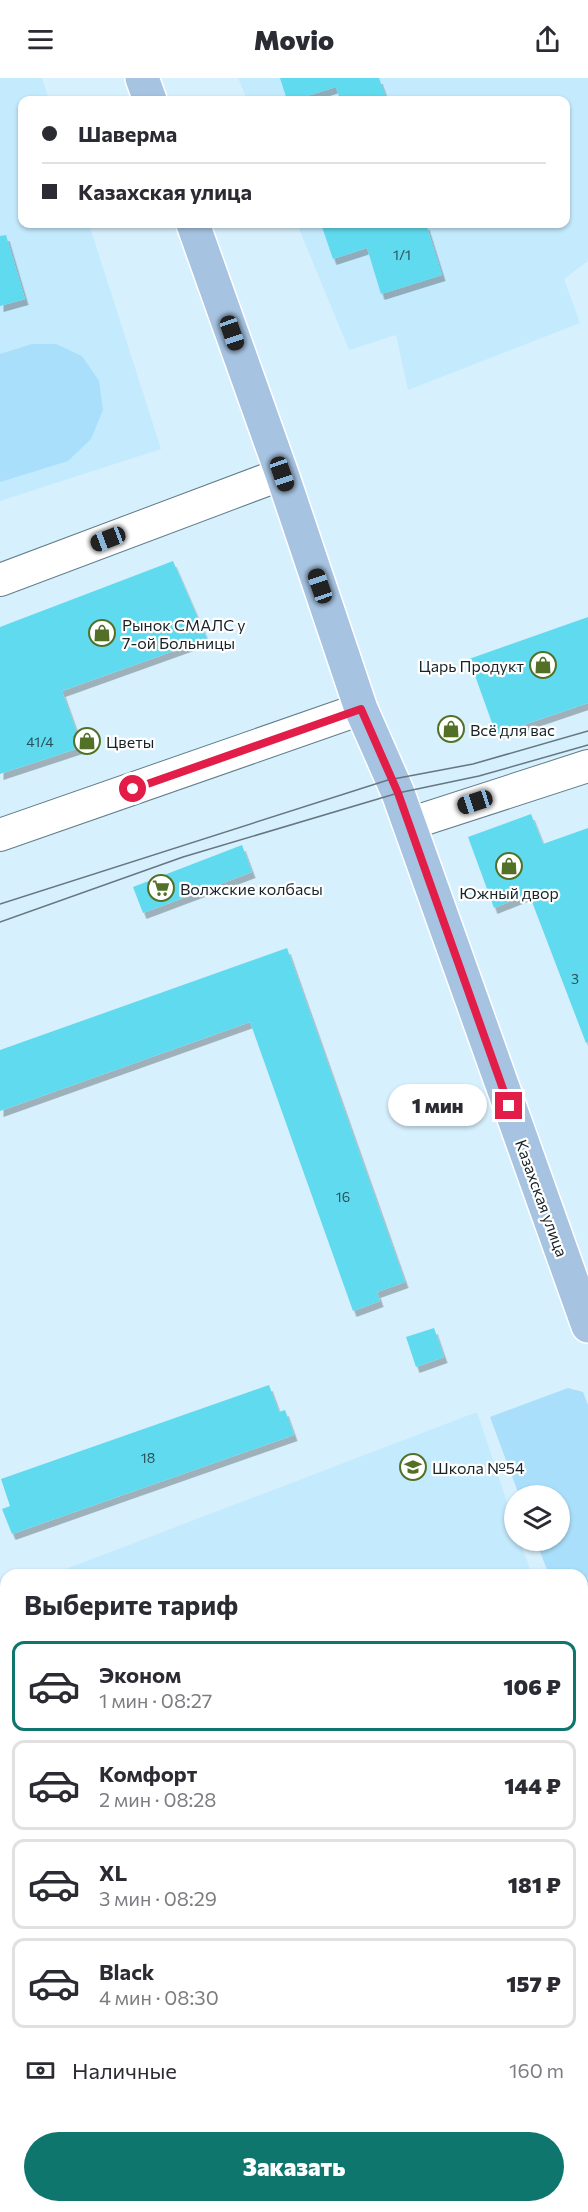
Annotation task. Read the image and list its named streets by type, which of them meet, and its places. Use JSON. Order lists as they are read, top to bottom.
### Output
{
  "streets": {
    "main road": ["Казахская улица"]
  },
  "places": {
    "shop": [
      "Рынок СМАЛС у 7-ой Больницы",
      "Царь Продукт",
      "Всё для вас",
      "Цветы",
      "Южный двор"
    ],
    "supermarket": ["Волжские колбасы"],
    "school or university": ["Школа №54"]
  },
  "house_numbers": [
    "1/1",
    "41/4",
    "3",
    "16",
    "18"
  ],
  "page": {
    "header": "Movio",
    "banner": ["Шаверма", "Казахская улица"],
    "bubble": "1 мин",
    "heading": "Выберите тариф",
    "list": [
      {
        "name": "Эконом",
        "note": "1 мин · 08:27",
        "value": "106 ₽"
      },
      {
        "name": "Комфорт",
        "note": "2 мин · 08:28",
        "value": "144 ₽"
      },
      {
        "name": "XL",
        "note": "3 мин · 08:29",
        "value": "181 ₽"
      },
      {
        "name": "Black",
        "note": "4 мин · 08:30",
        "value": "157 ₽"
      }
    ],
    "pay": ["Наличные", "160 m"],
    "buttons": "Заказать"
  }
}
